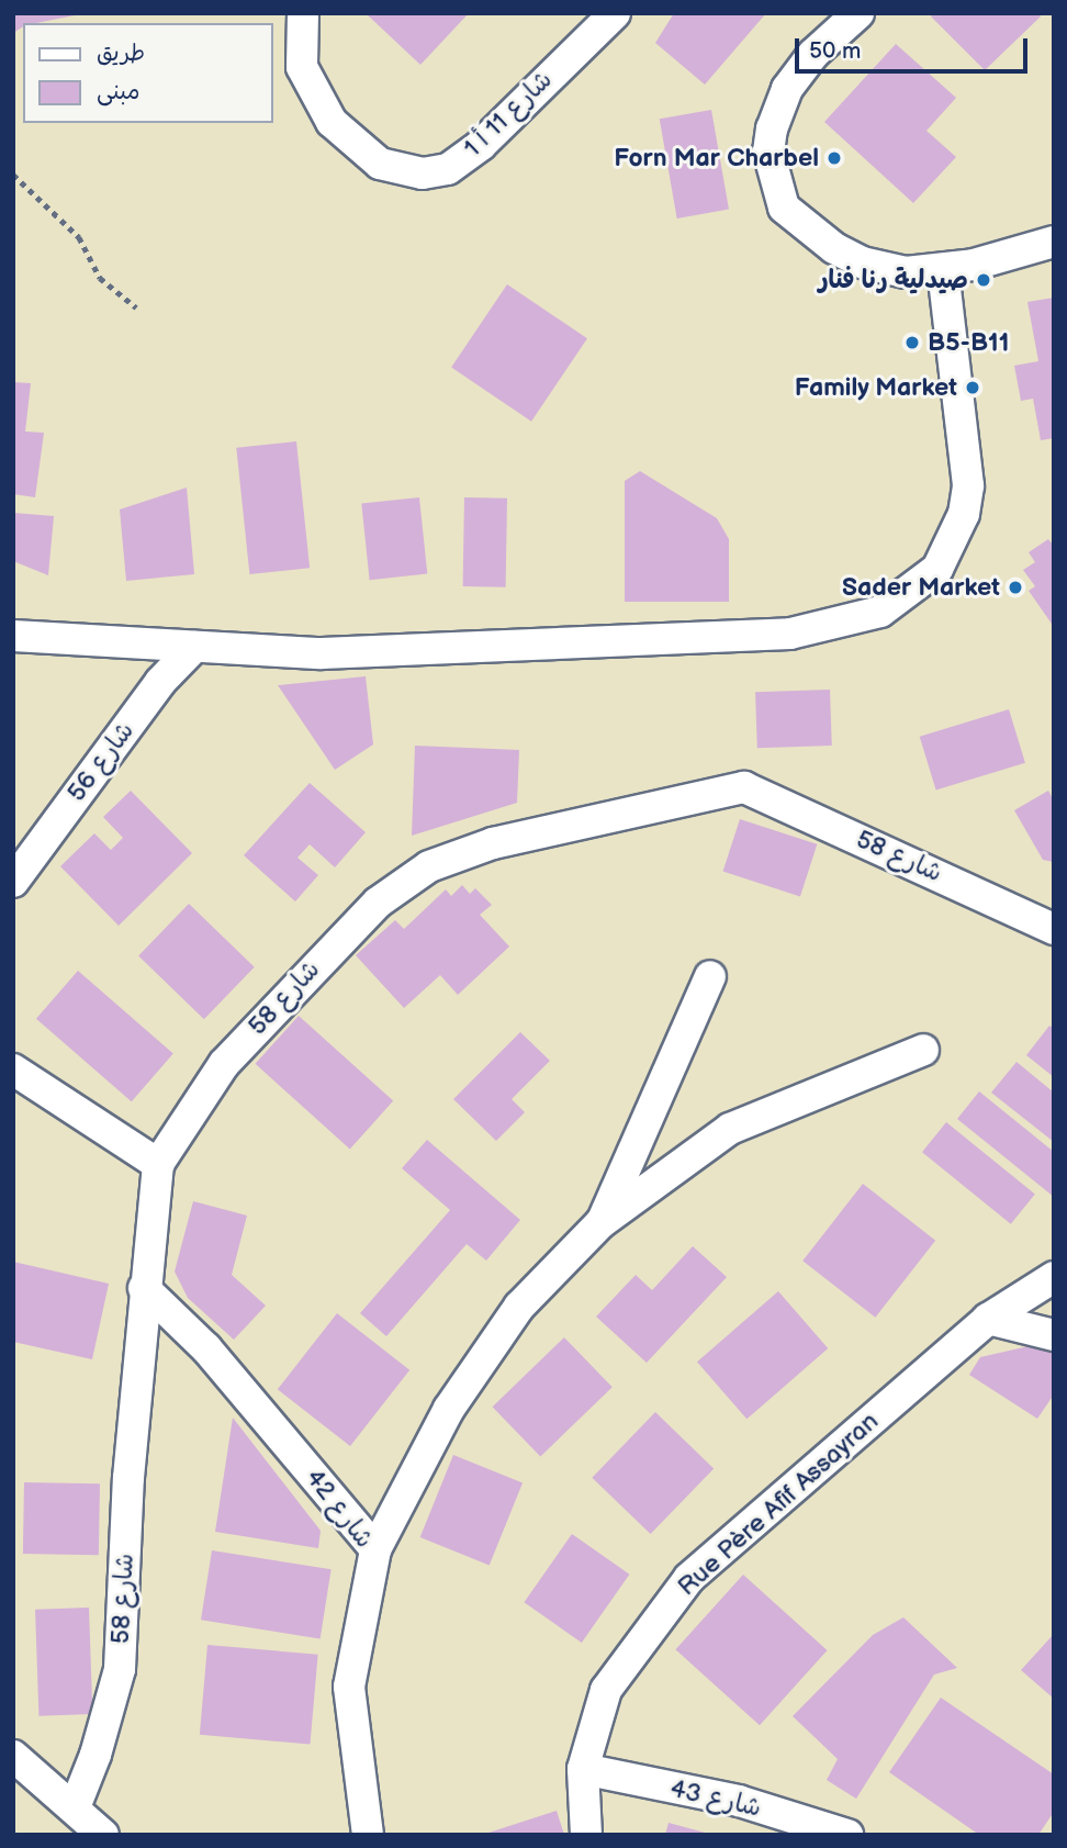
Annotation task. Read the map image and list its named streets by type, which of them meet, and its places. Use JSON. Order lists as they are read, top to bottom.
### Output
{
  "streets": {
    "street": [
      "شارع 11 أ 1",
      "شارع 56",
      "شارع 58",
      "Rue Père Afif Assayran",
      "شارع 42",
      "شارع 43"
    ]
  },
  "crossings": [
    ["شارع 58", "شارع 42"],
    ["Rue Père Afif Assayran", "شارع 43"]
  ],
  "places": [
    "Forn Mar Charbel",
    "صيدلية رنا فنار",
    "B5-B11",
    "Family Market",
    "Sader Market"
  ],
  "legend": ["طريق", "مبنى"],
  "scale_bar": "50 m"
}
